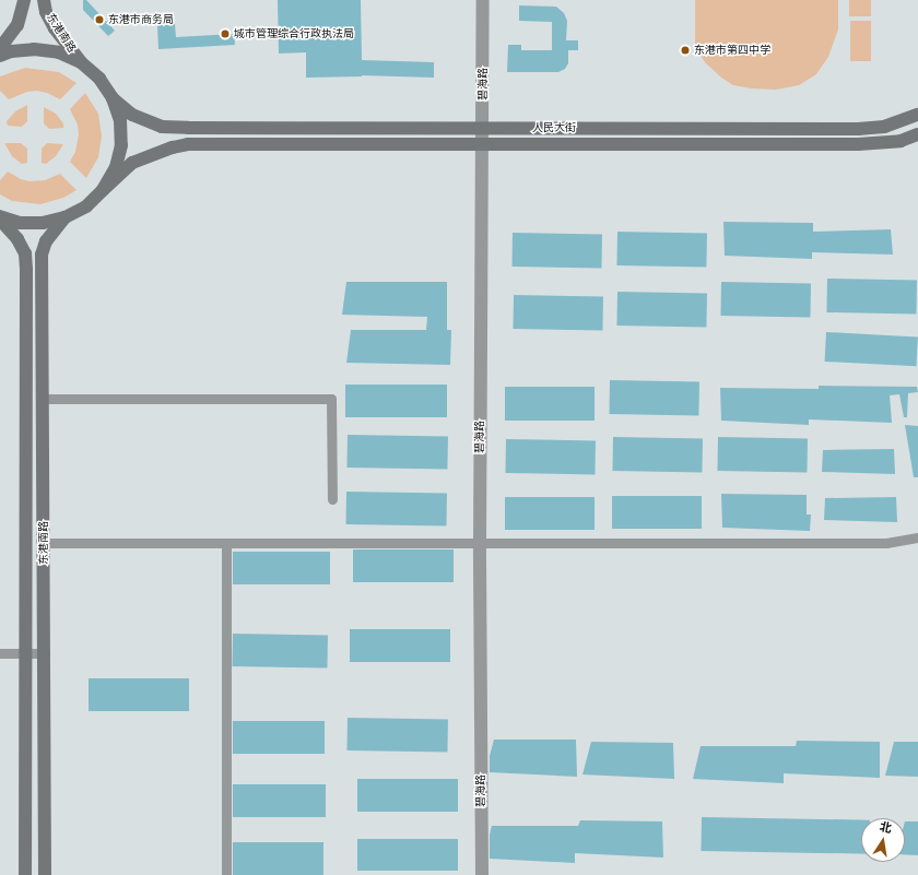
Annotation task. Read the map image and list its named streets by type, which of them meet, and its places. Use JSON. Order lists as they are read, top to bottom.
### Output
{
  "streets": {
    "main road": ["东港南路", "人民大街"],
    "street": ["碧海路"]
  },
  "crossings": [
    ["碧海路", "人民大街"]
  ],
  "places": ["东港市商务局", "城市管理综合行政执法局", "东港市第四中学"],
  "north": "top"
}
